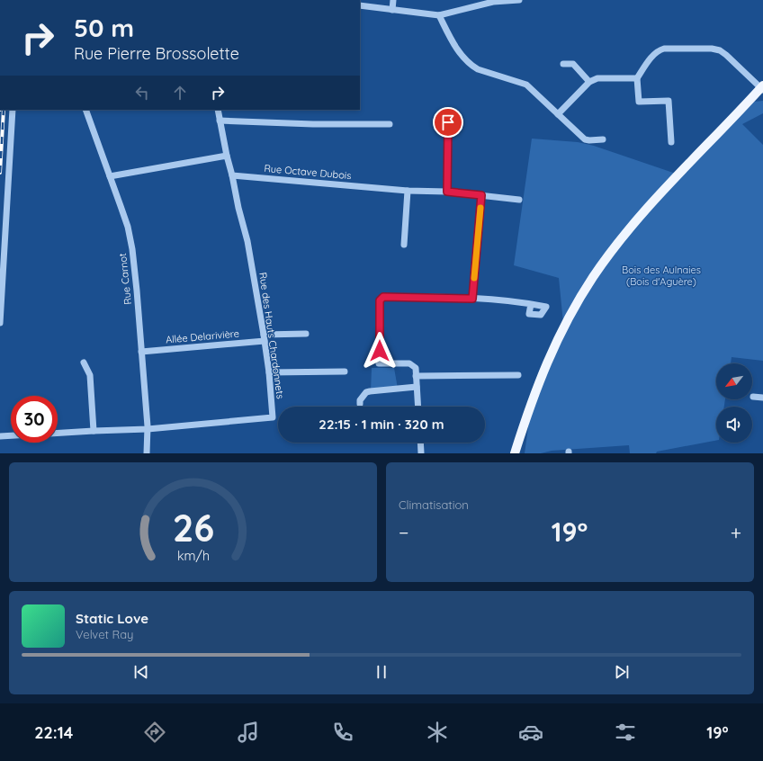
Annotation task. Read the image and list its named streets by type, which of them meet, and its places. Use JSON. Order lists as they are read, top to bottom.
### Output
{
  "streets": {
    "street": [
      "Rue Octave Dubois",
      "Rue Carnot",
      "Rue des Hauts Chardonnets",
      "Allée Delarivière"
    ]
  },
  "crossings": [
    ["Rue Octave Dubois", "Rue des Hauts Chardonnets"],
    ["Rue Carnot", "Rue des Hauts Chardonnets"],
    ["Rue Carnot", "Allée Delarivière"],
    ["Rue des Hauts Chardonnets", "Allée Delarivière"]
  ],
  "parks": ["Bois des Aulnaies (Bois d'Aguère)"],
  "north": "bottom left",
  "page": {
    "turn": ["50 m", "Rue Pierre Brossolette"],
    "limit": "30",
    "trip": "22:15 · 1 min · 320 m",
    "tile": "Climatisation",
    "heat": ["−", "19°", "+"],
    "song": ["Static Love", "Velvet Ray"],
    "tabs": ["22:14", "19°"],
    "gauge": ["26", "km/h"]
  }
}
